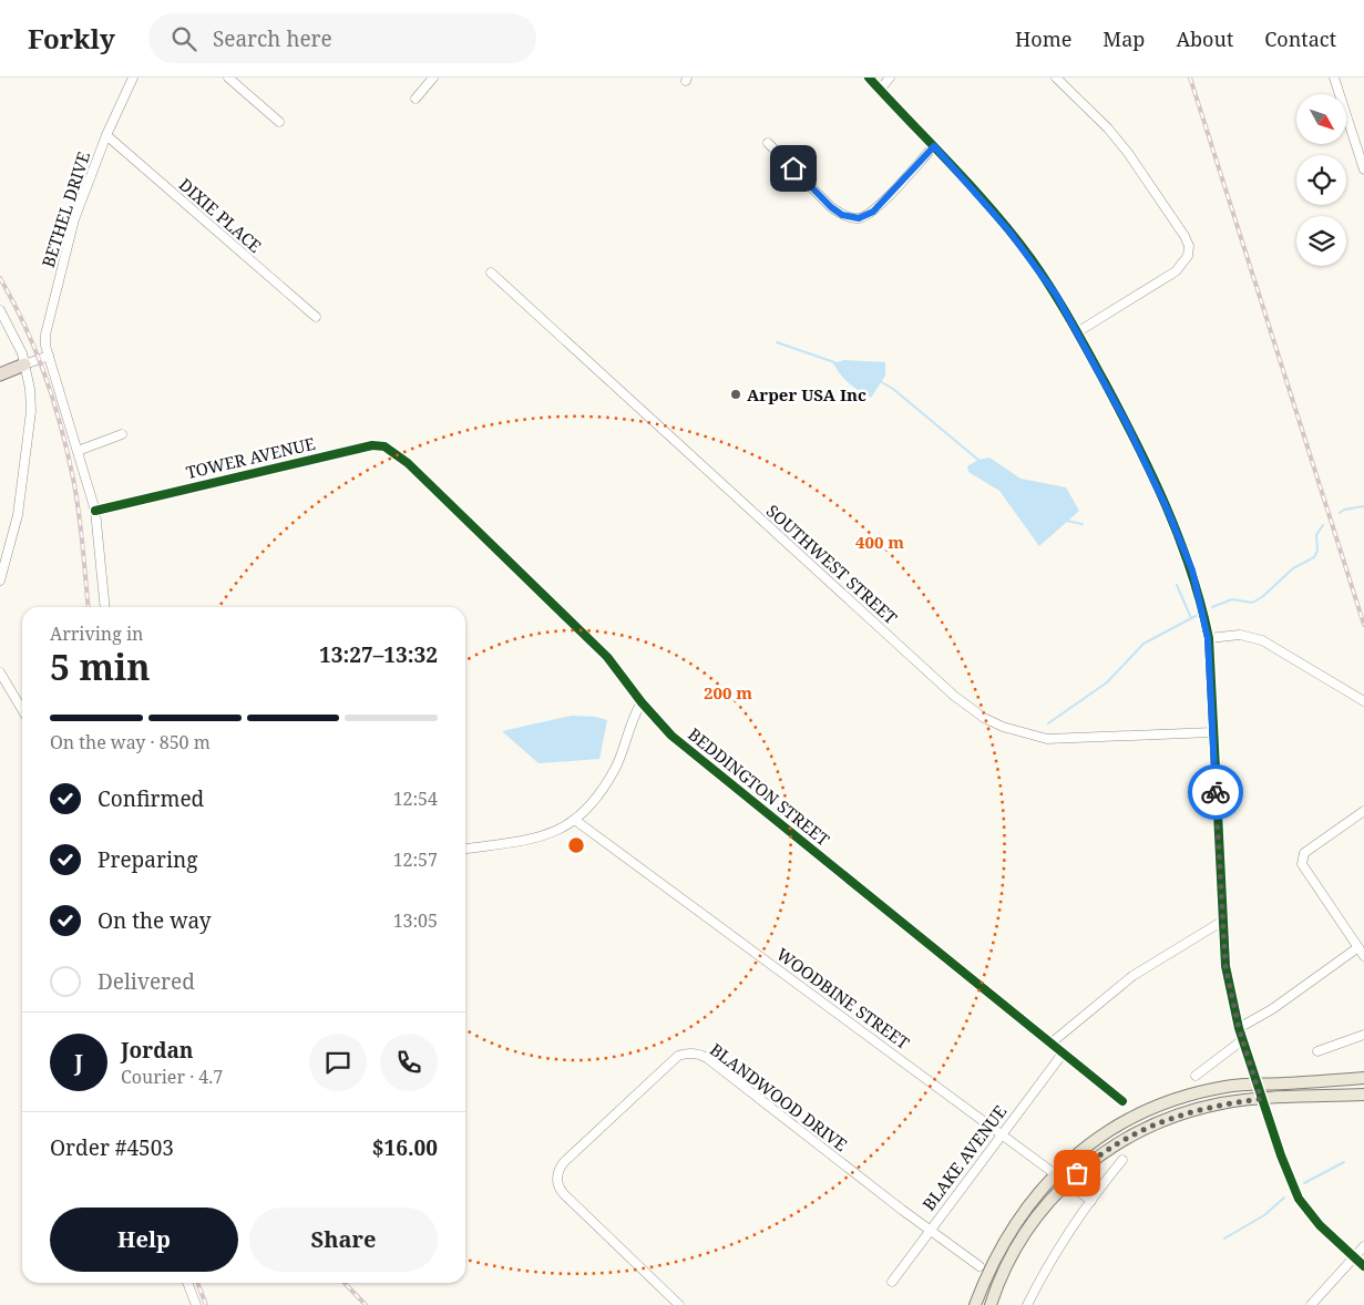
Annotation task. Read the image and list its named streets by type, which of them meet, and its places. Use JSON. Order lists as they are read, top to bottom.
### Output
{
  "streets": {
    "street": [
      "BETHEL DRIVE",
      "DIXIE PLACE",
      "TOWER AVENUE",
      "SOUTHWEST STREET",
      "BEDDINGTON STREET",
      "WOODBINE STREET",
      "BLANDWOOD DRIVE",
      "BLAKE AVENUE"
    ]
  },
  "crossings": [
    ["BETHEL DRIVE", "DIXIE PLACE"],
    ["BETHEL DRIVE", "TOWER AVENUE"],
    ["TOWER AVENUE", "BEDDINGTON STREET"],
    ["BEDDINGTON STREET", "BLAKE AVENUE"],
    ["WOODBINE STREET", "BLAKE AVENUE"],
    ["BLANDWOOD DRIVE", "BLAKE AVENUE"]
  ],
  "places": ["Arper USA Inc"],
  "north": "bottom right",
  "page": {
    "header": "Forkly",
    "search": "Search here",
    "nav": [
      "Home",
      "Map",
      "About",
      "Contact"
    ],
    "heading": ["5 min", "Arriving in", "13:27–13:32"],
    "panel": [
      "Jordan",
      "Courier · 4.7",
      "Order #4503",
      "$16.00"
    ],
    "bar": "On the way · 850 m",
    "list": [
      ["Confirmed", "12:54"],
      ["Preparing", "12:57"],
      ["On the way", "13:05"],
      "Delivered"
    ],
    "round": "J",
    "buttons": ["Help", "Share"]
  },
  "rings": ["400 m", "200 m"]
}
